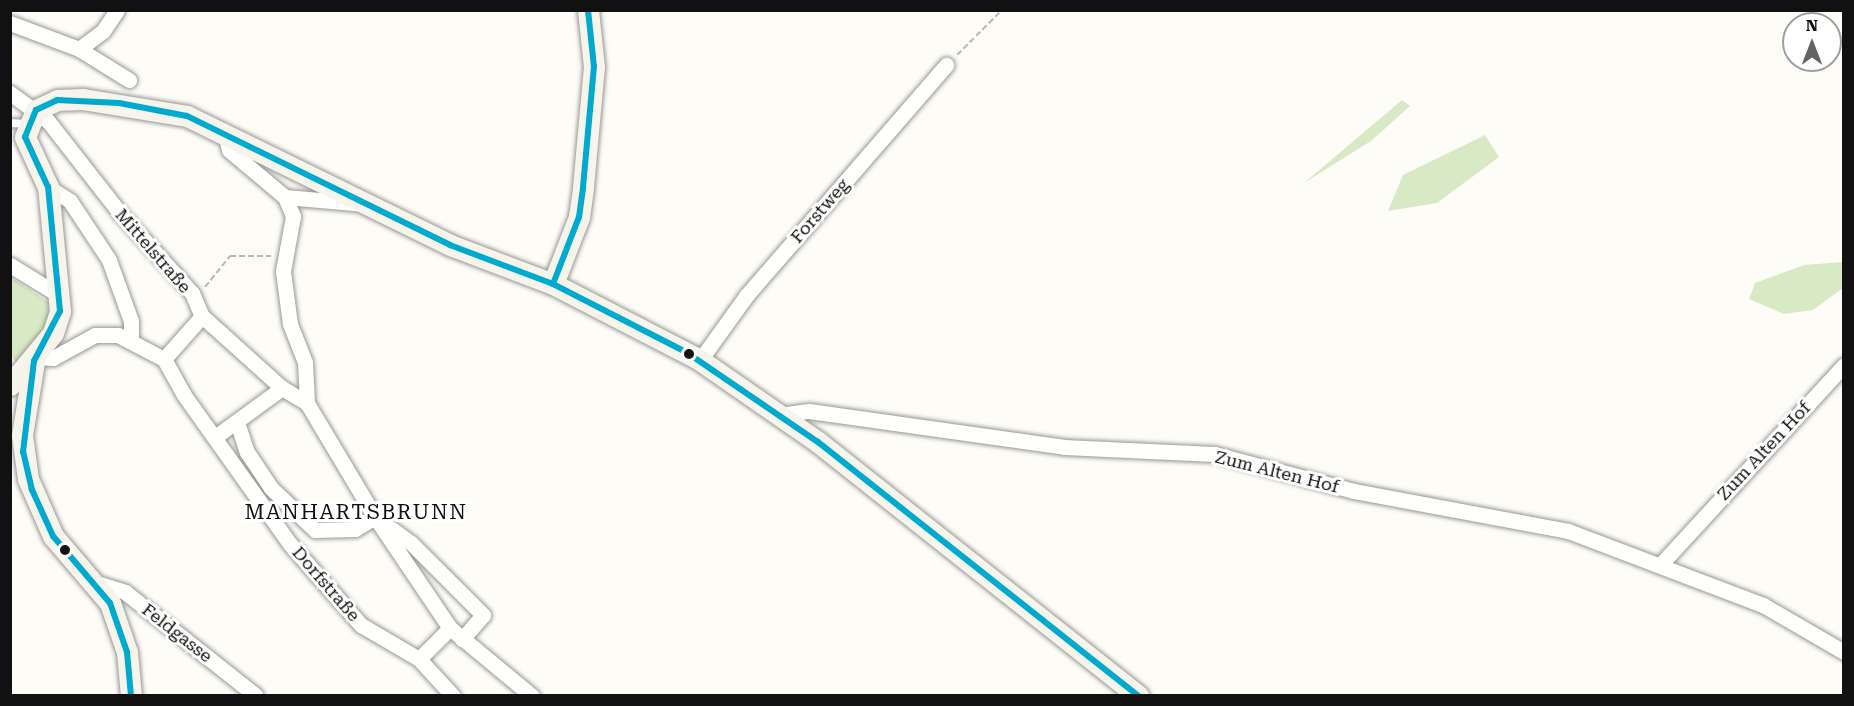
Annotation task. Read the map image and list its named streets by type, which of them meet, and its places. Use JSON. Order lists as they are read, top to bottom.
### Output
{
  "streets": {
    "street": [
      "Forstweg",
      "Mittelstraße",
      "Zum Alten Hof",
      "Dorfstraße",
      "Feldgasse"
    ]
  },
  "crossings": [
    ["Mittelstraße", "Dorfstraße"]
  ],
  "districts": ["MANHARTSBRUNN"],
  "north": "top"
}
